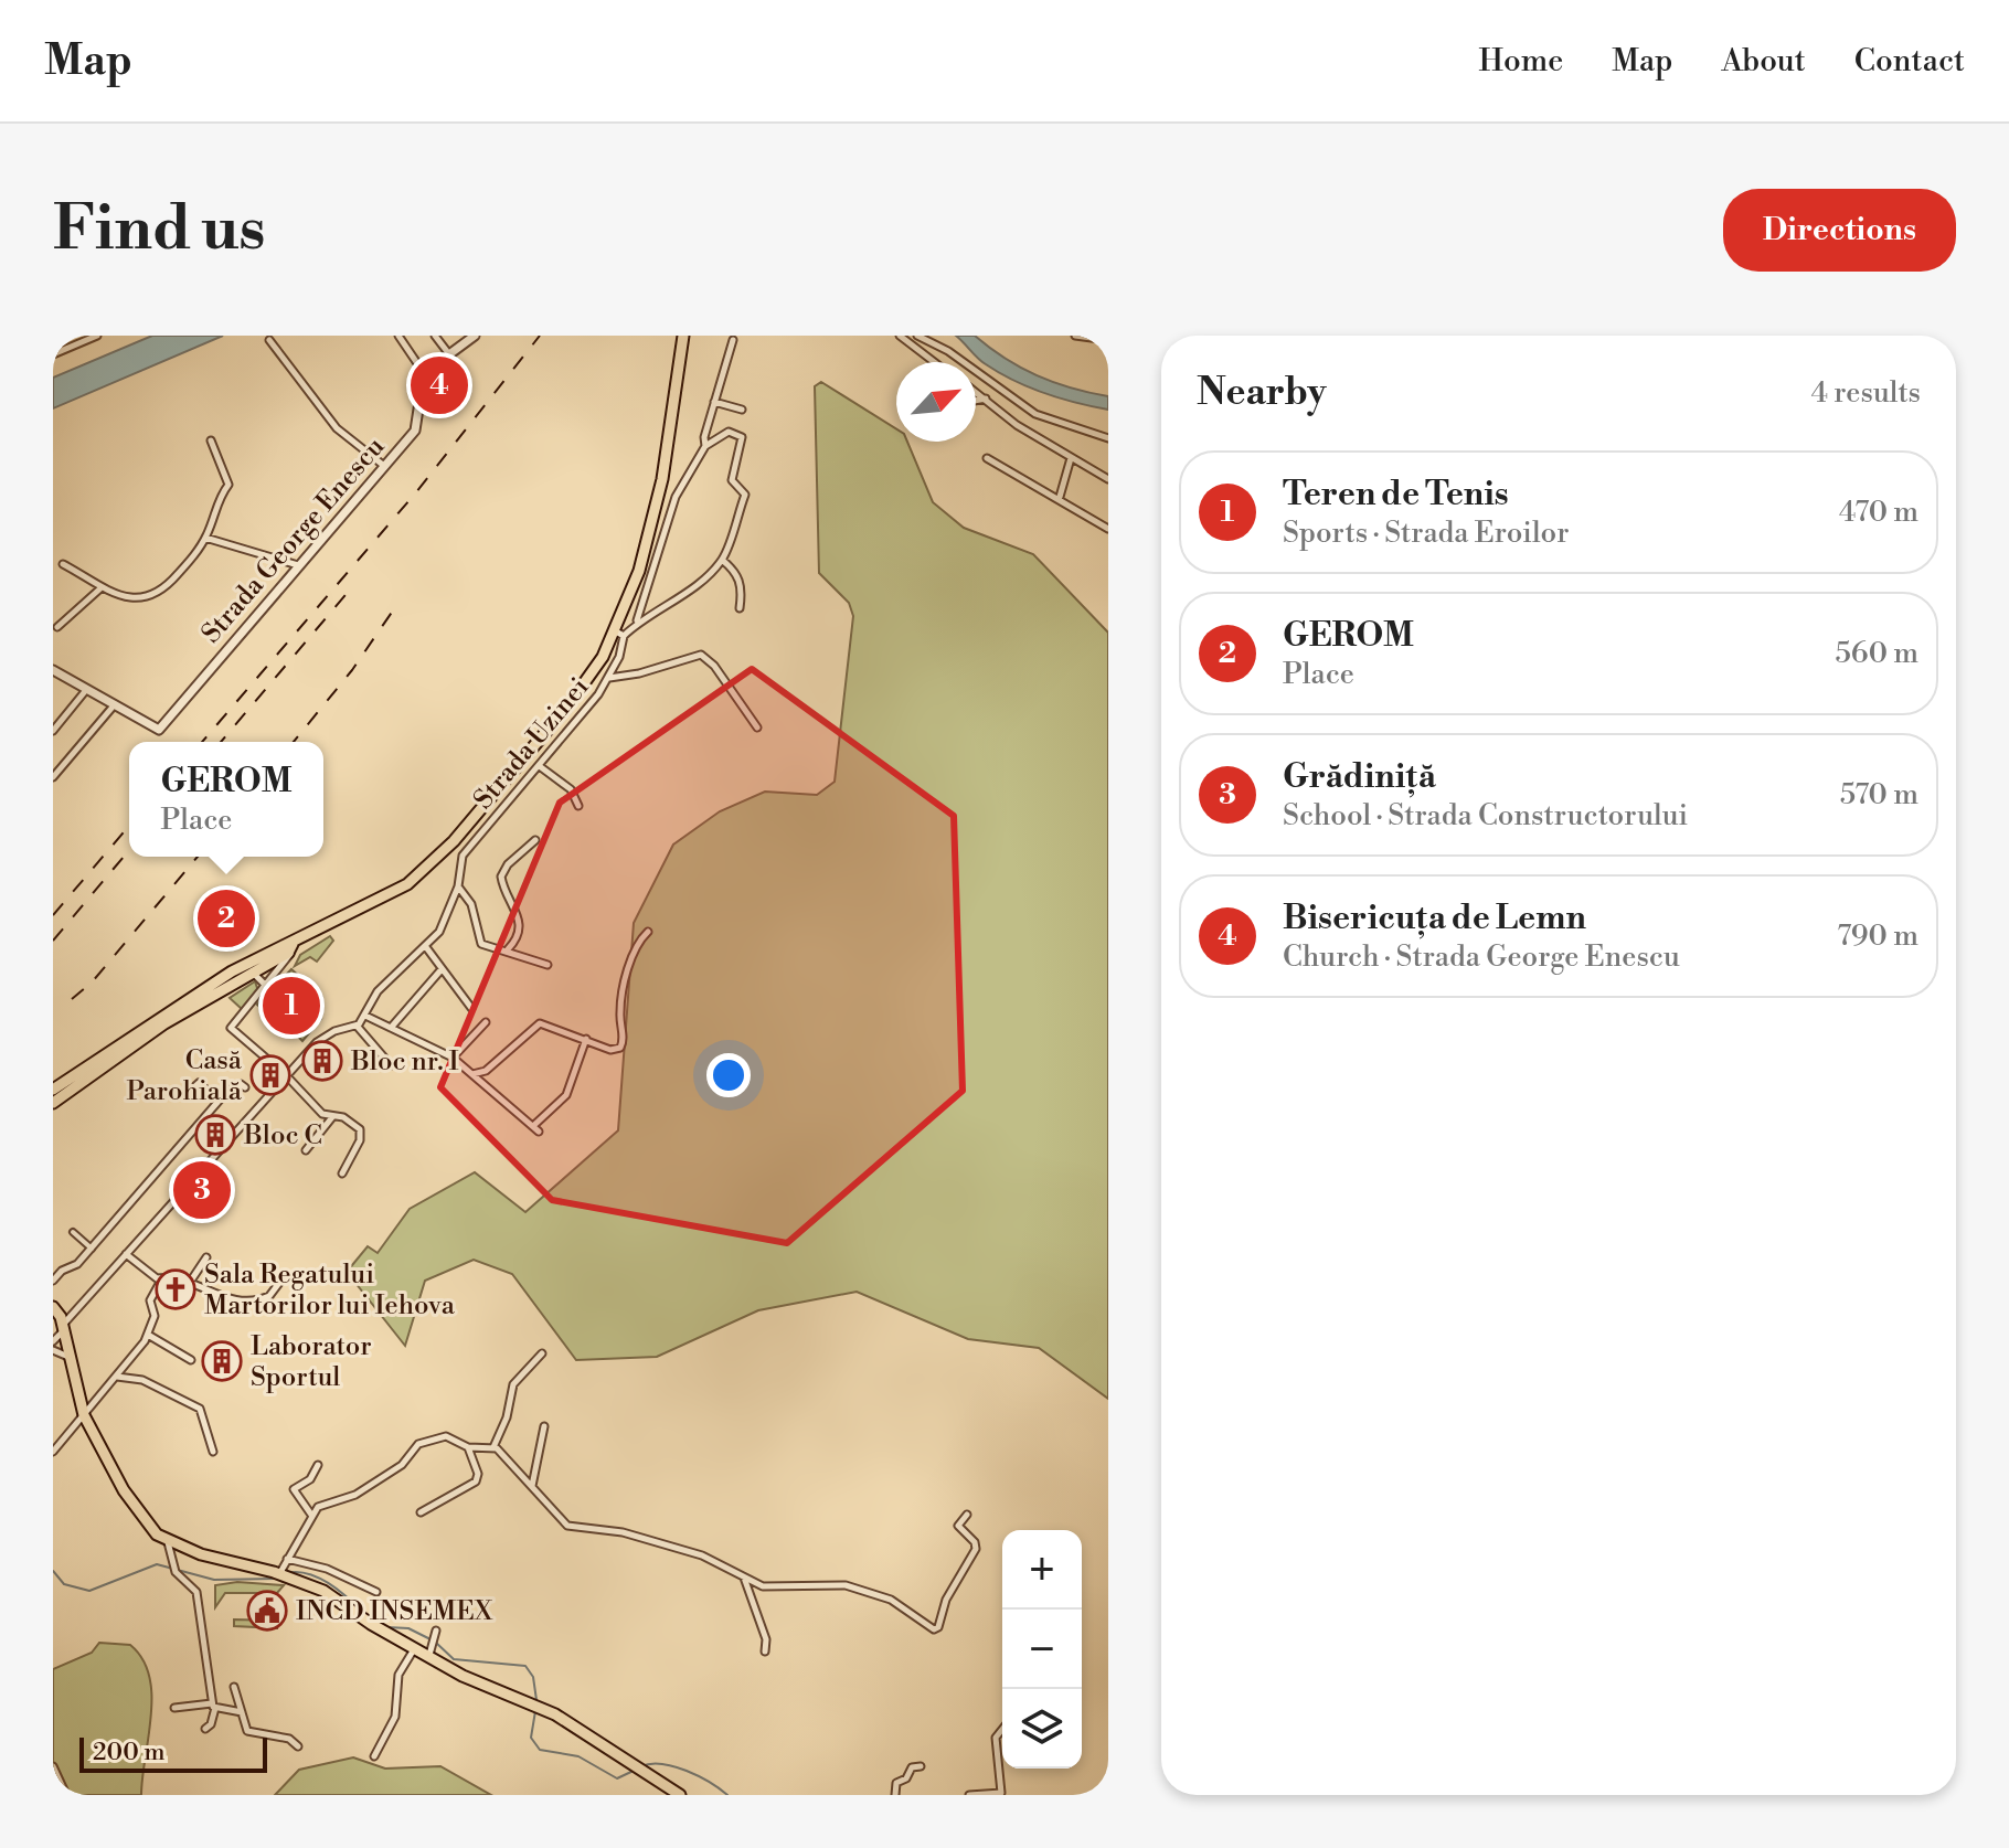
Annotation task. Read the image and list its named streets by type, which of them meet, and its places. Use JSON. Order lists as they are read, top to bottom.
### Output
{
  "streets": {
    "street": ["Strada George Enescu", "Strada Uzinei"]
  },
  "places": {
    "building": [
      "Bloc nr. I",
      "Casă Parohială",
      "Bloc C",
      "Laborator Sportul"
    ],
    "church": ["Sala Regatului Martorilor lui Iehova"],
    "public building": ["INCD INSEMEX"]
  },
  "scale_bar": "200 m",
  "north": "top right",
  "page": {
    "header": "Map",
    "nav": [
      "Home",
      "Map",
      "About",
      "Contact"
    ],
    "buttons": "Directions",
    "title": "Find us",
    "heading": ["Nearby", "4 results"],
    "pins": [
      "4",
      "2",
      "1",
      "3"
    ],
    "list": [
      {
        "mark": "1",
        "name": "Teren de Tenis",
        "note": "Sports · Strada Eroilor",
        "value": "470 m"
      },
      {
        "mark": "2",
        "name": "GEROM",
        "note": "Place",
        "value": "560 m"
      },
      {
        "mark": "3",
        "name": "Grădiniță",
        "note": "School · Strada Constructorului",
        "value": "570 m"
      },
      {
        "mark": "4",
        "name": "Bisericuța de Lemn",
        "note": "Church · Strada George Enescu",
        "value": "790 m"
      }
    ],
    "popup": ["GEROM", "Place"],
    "map_buttons": ["+", "−"],
    "scale": "200 m"
  }
}
